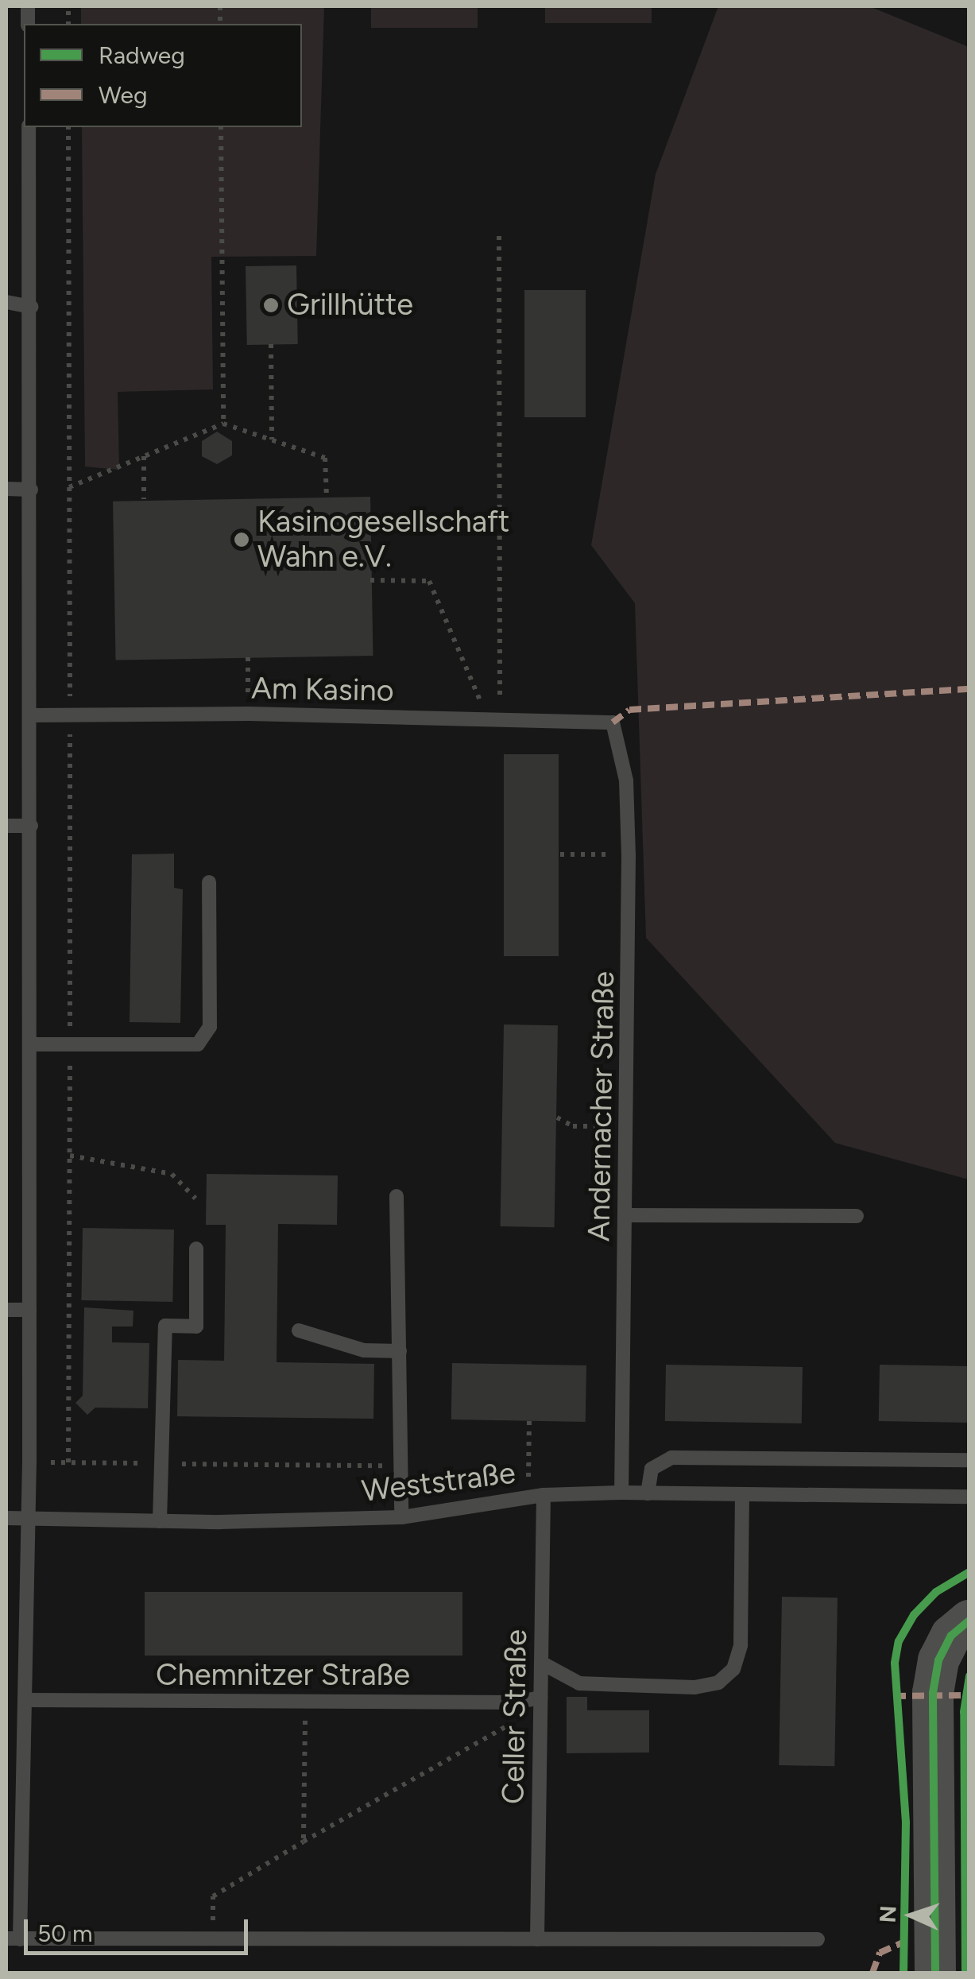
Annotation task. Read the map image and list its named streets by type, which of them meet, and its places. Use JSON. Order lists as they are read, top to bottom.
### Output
{
  "streets": {
    "lane": [
      "Am Kasino",
      "Andernacher Straße",
      "Weststraße",
      "Chemnitzer Straße",
      "Celler Straße"
    ]
  },
  "crossings": [
    ["Am Kasino", "Andernacher Straße"],
    ["Andernacher Straße", "Weststraße"],
    ["Weststraße", "Celler Straße"],
    ["Chemnitzer Straße", "Celler Straße"]
  ],
  "places": ["Grillhütte", "Kasinogesellschaft Wahn e.V."],
  "legend": ["Radweg", "Weg"],
  "scale_bar": "50 m",
  "north": "left"
}
